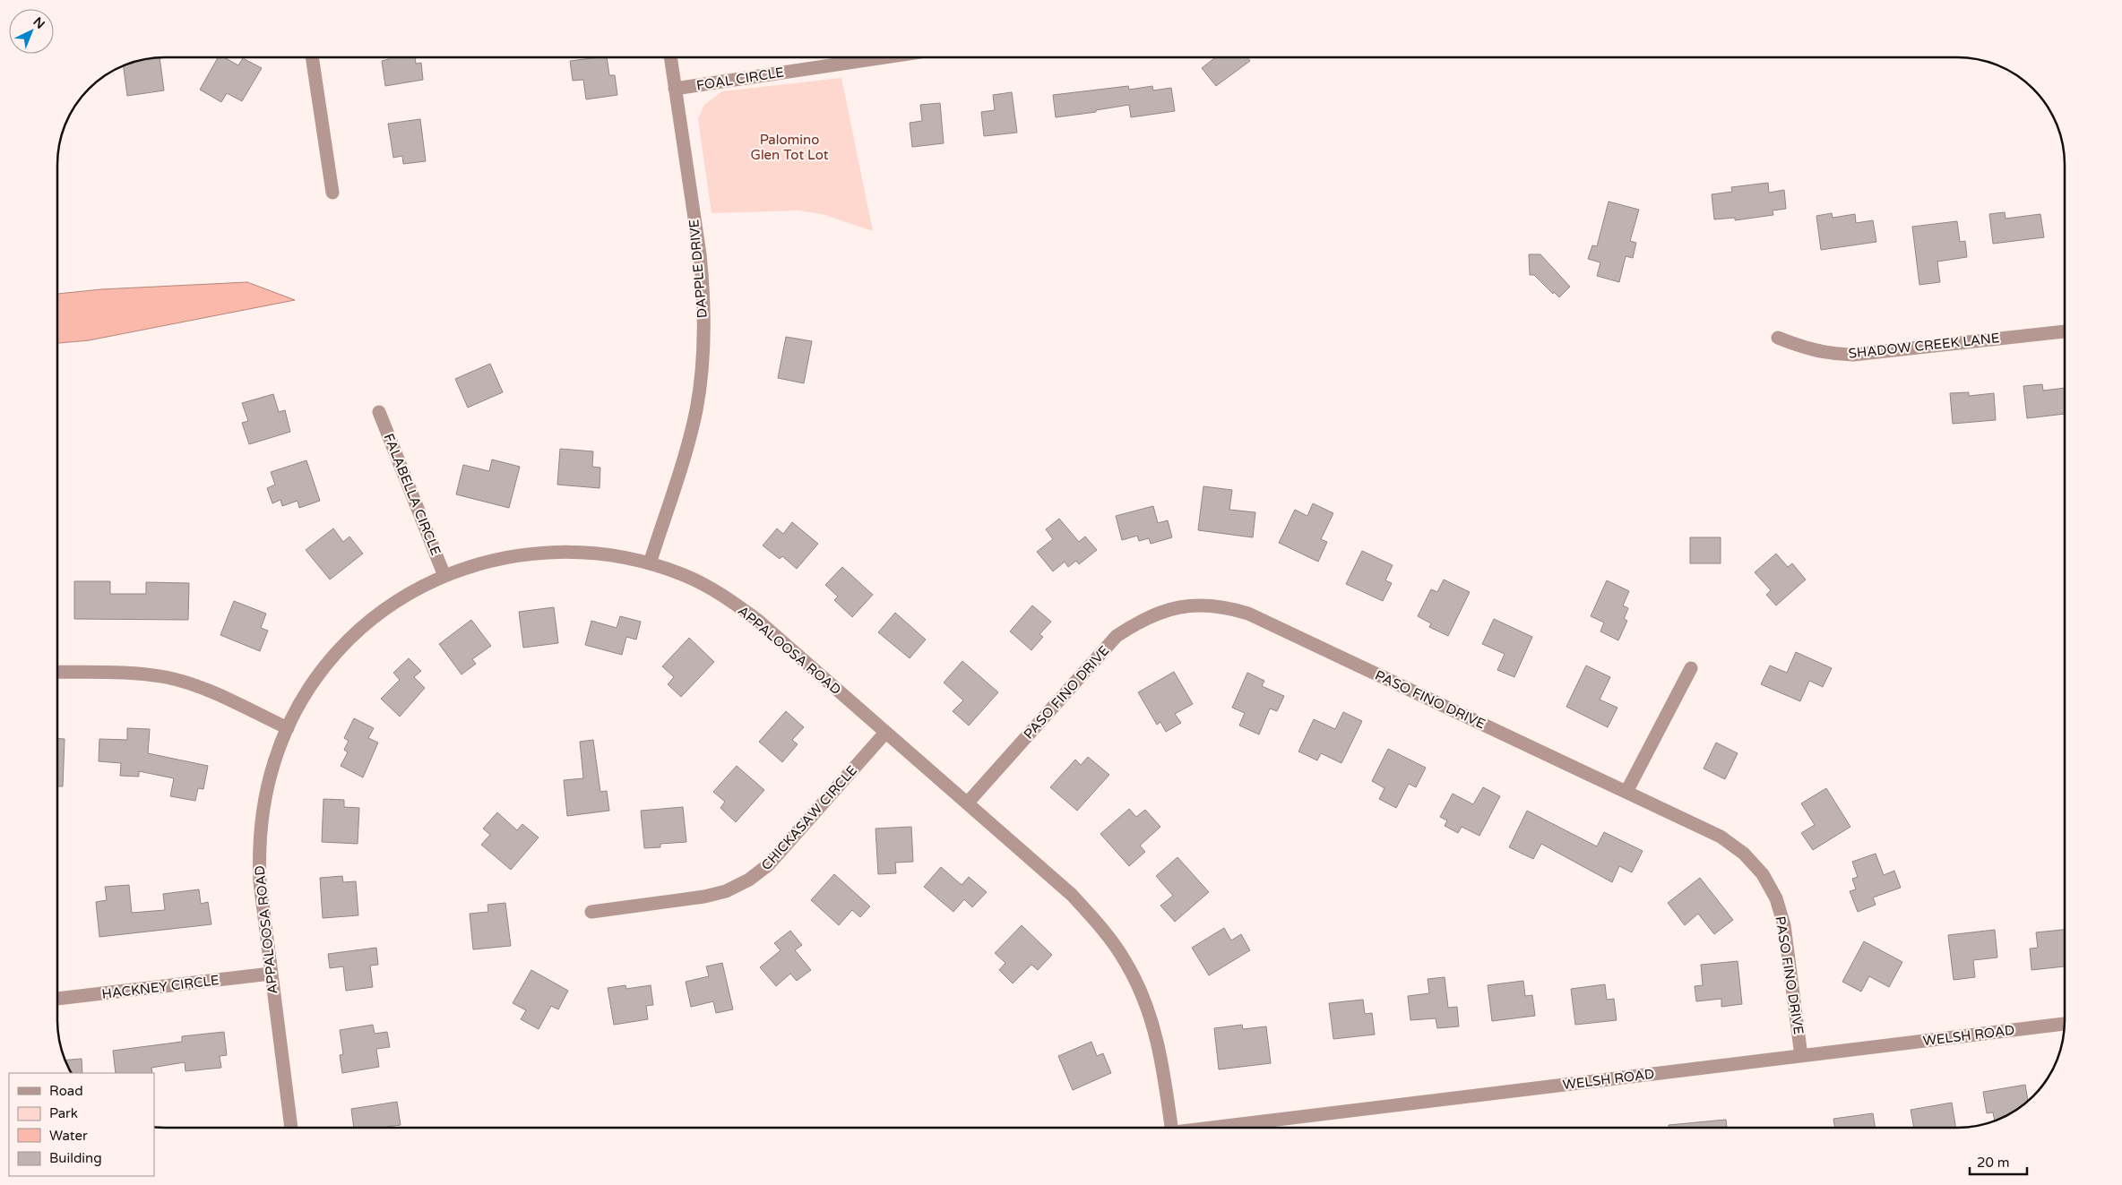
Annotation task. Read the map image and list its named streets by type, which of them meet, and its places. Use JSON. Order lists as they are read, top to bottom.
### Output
{
  "streets": {
    "street": [
      "FOAL CIRCLE",
      "DAPPLE DRIVE",
      "SHADOW CREEK LANE",
      "FALABELLA CIRCLE",
      "APPALOOSA ROAD",
      "PASO FINO DRIVE",
      "CHICKASAW CIRCLE",
      "HACKNEY CIRCLE",
      "WELSH ROAD"
    ]
  },
  "crossings": [
    ["FOAL CIRCLE", "DAPPLE DRIVE"],
    ["DAPPLE DRIVE", "APPALOOSA ROAD"],
    ["FALABELLA CIRCLE", "APPALOOSA ROAD"],
    ["APPALOOSA ROAD", "PASO FINO DRIVE"],
    ["APPALOOSA ROAD", "CHICKASAW CIRCLE"],
    ["APPALOOSA ROAD", "HACKNEY CIRCLE"],
    ["PASO FINO DRIVE", "WELSH ROAD"]
  ],
  "parks": ["Palomino Glen Tot Lot"],
  "legend": [
    "Road",
    "Park",
    "Water",
    "Building"
  ],
  "scale_bar": "20 m",
  "north": "top right"
}
